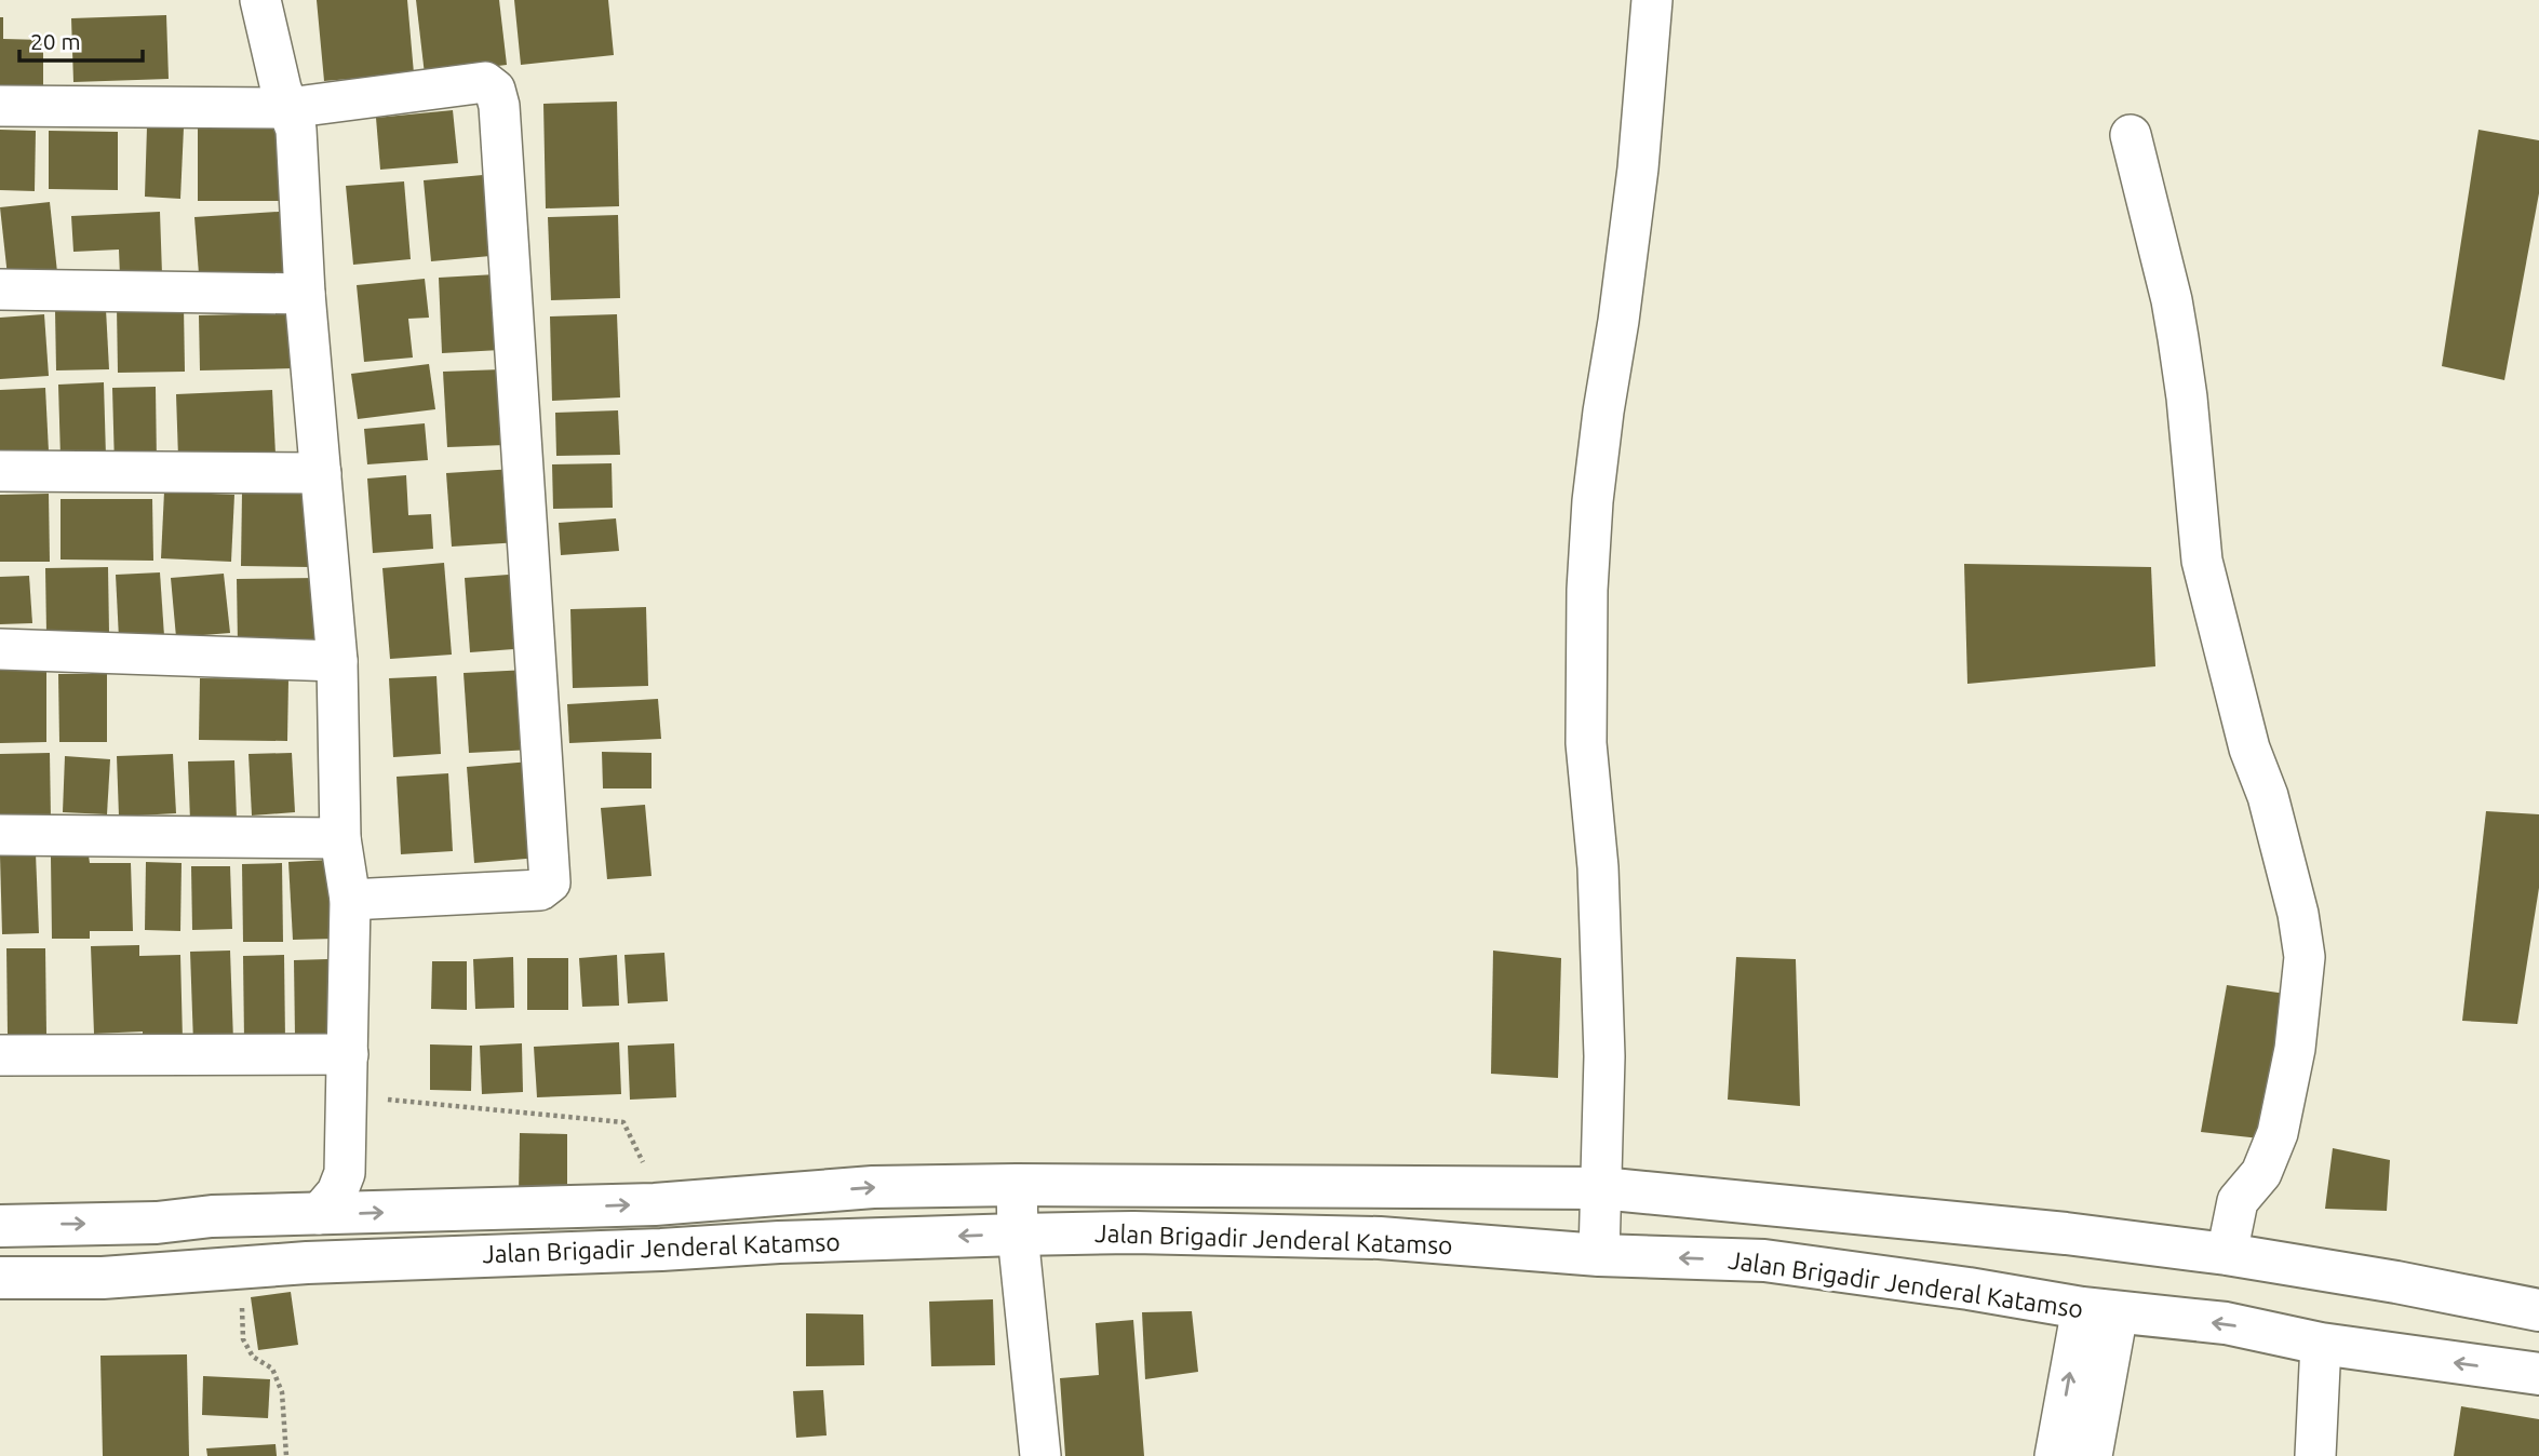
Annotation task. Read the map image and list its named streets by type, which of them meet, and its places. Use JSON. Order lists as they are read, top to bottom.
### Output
{
  "streets": {
    "main road": ["Jalan Brigadir Jenderal Katamso"]
  },
  "scale_bar": "20 m"
}
